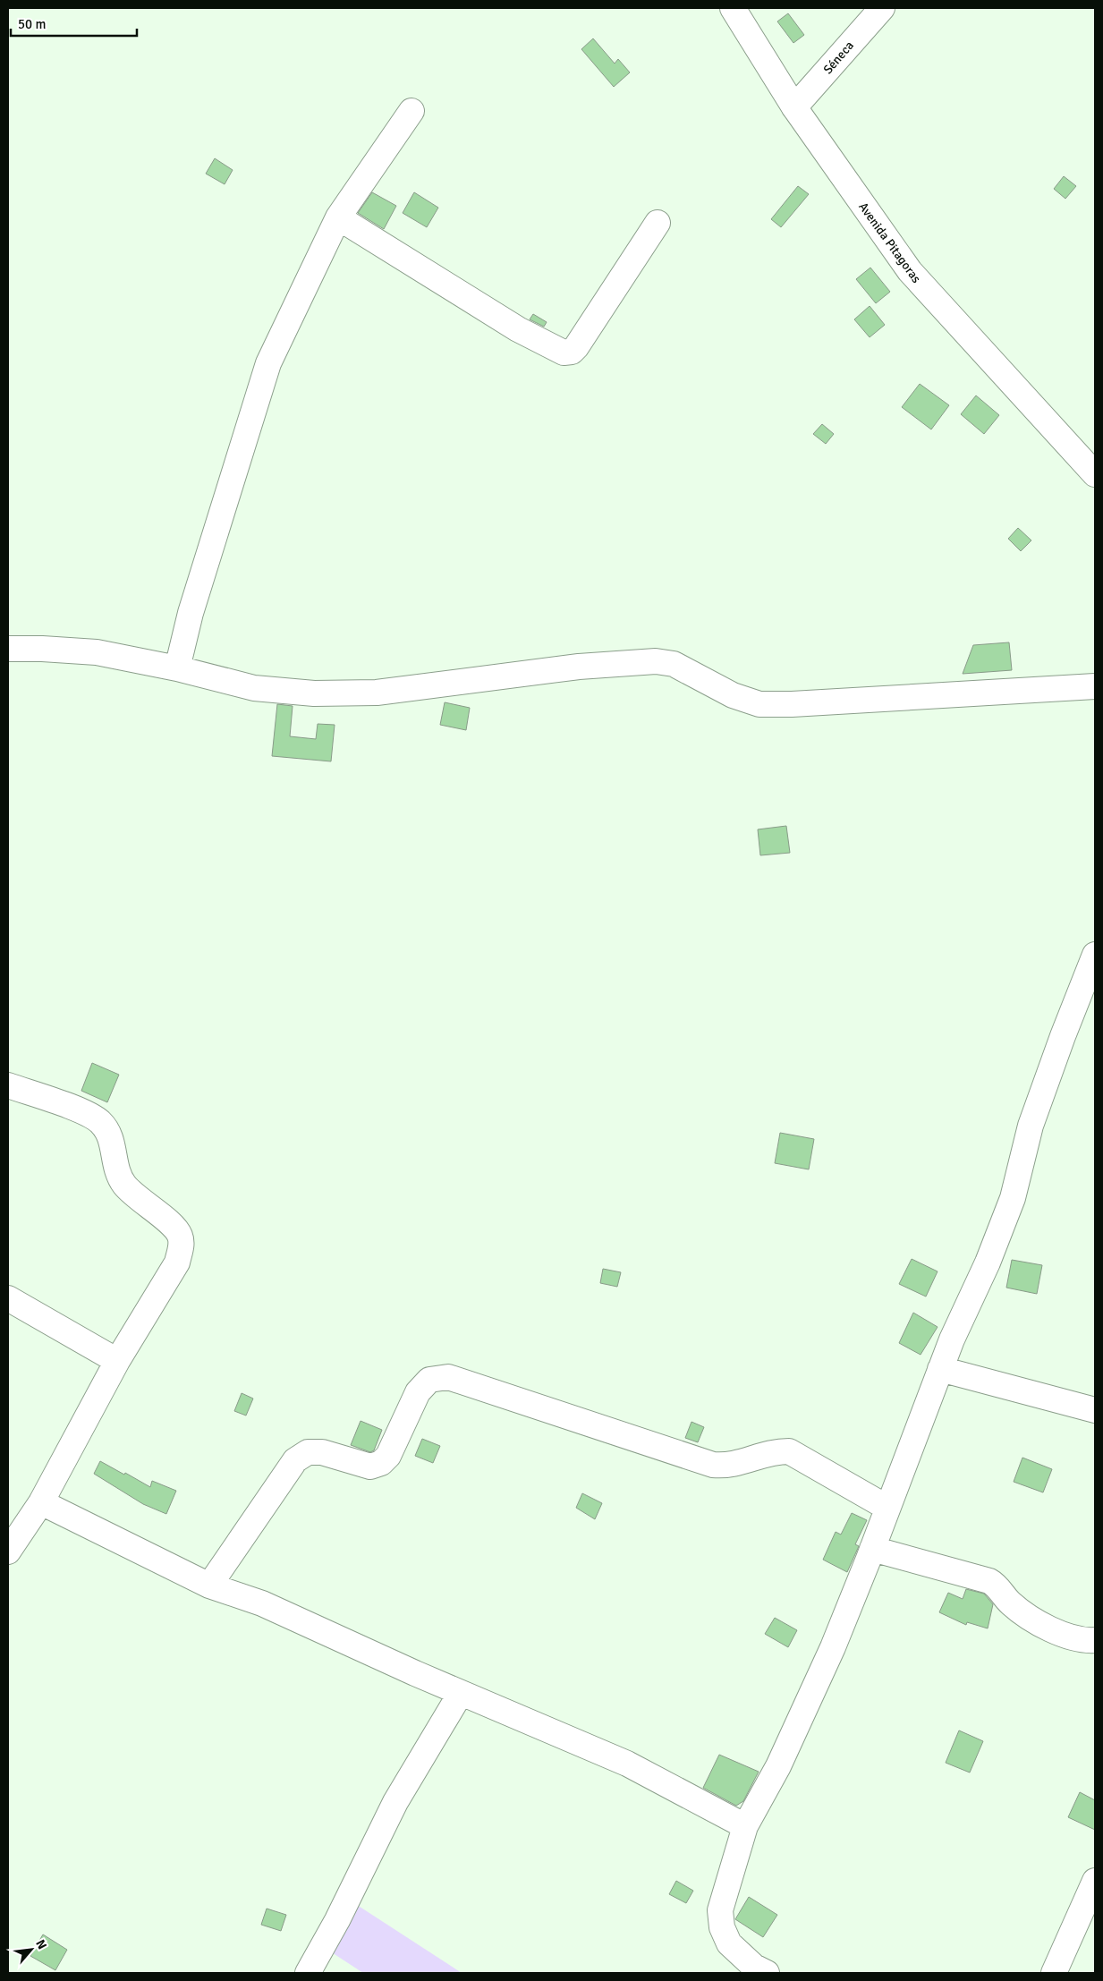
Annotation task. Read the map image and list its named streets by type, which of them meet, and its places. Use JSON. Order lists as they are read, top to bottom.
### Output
{
  "streets": {
    "street": ["Séneca", "Avenida Pitagoras"]
  },
  "crossings": [
    ["Séneca", "Avenida Pitagoras"]
  ],
  "scale_bar": "50 m",
  "north": "top right"
}
